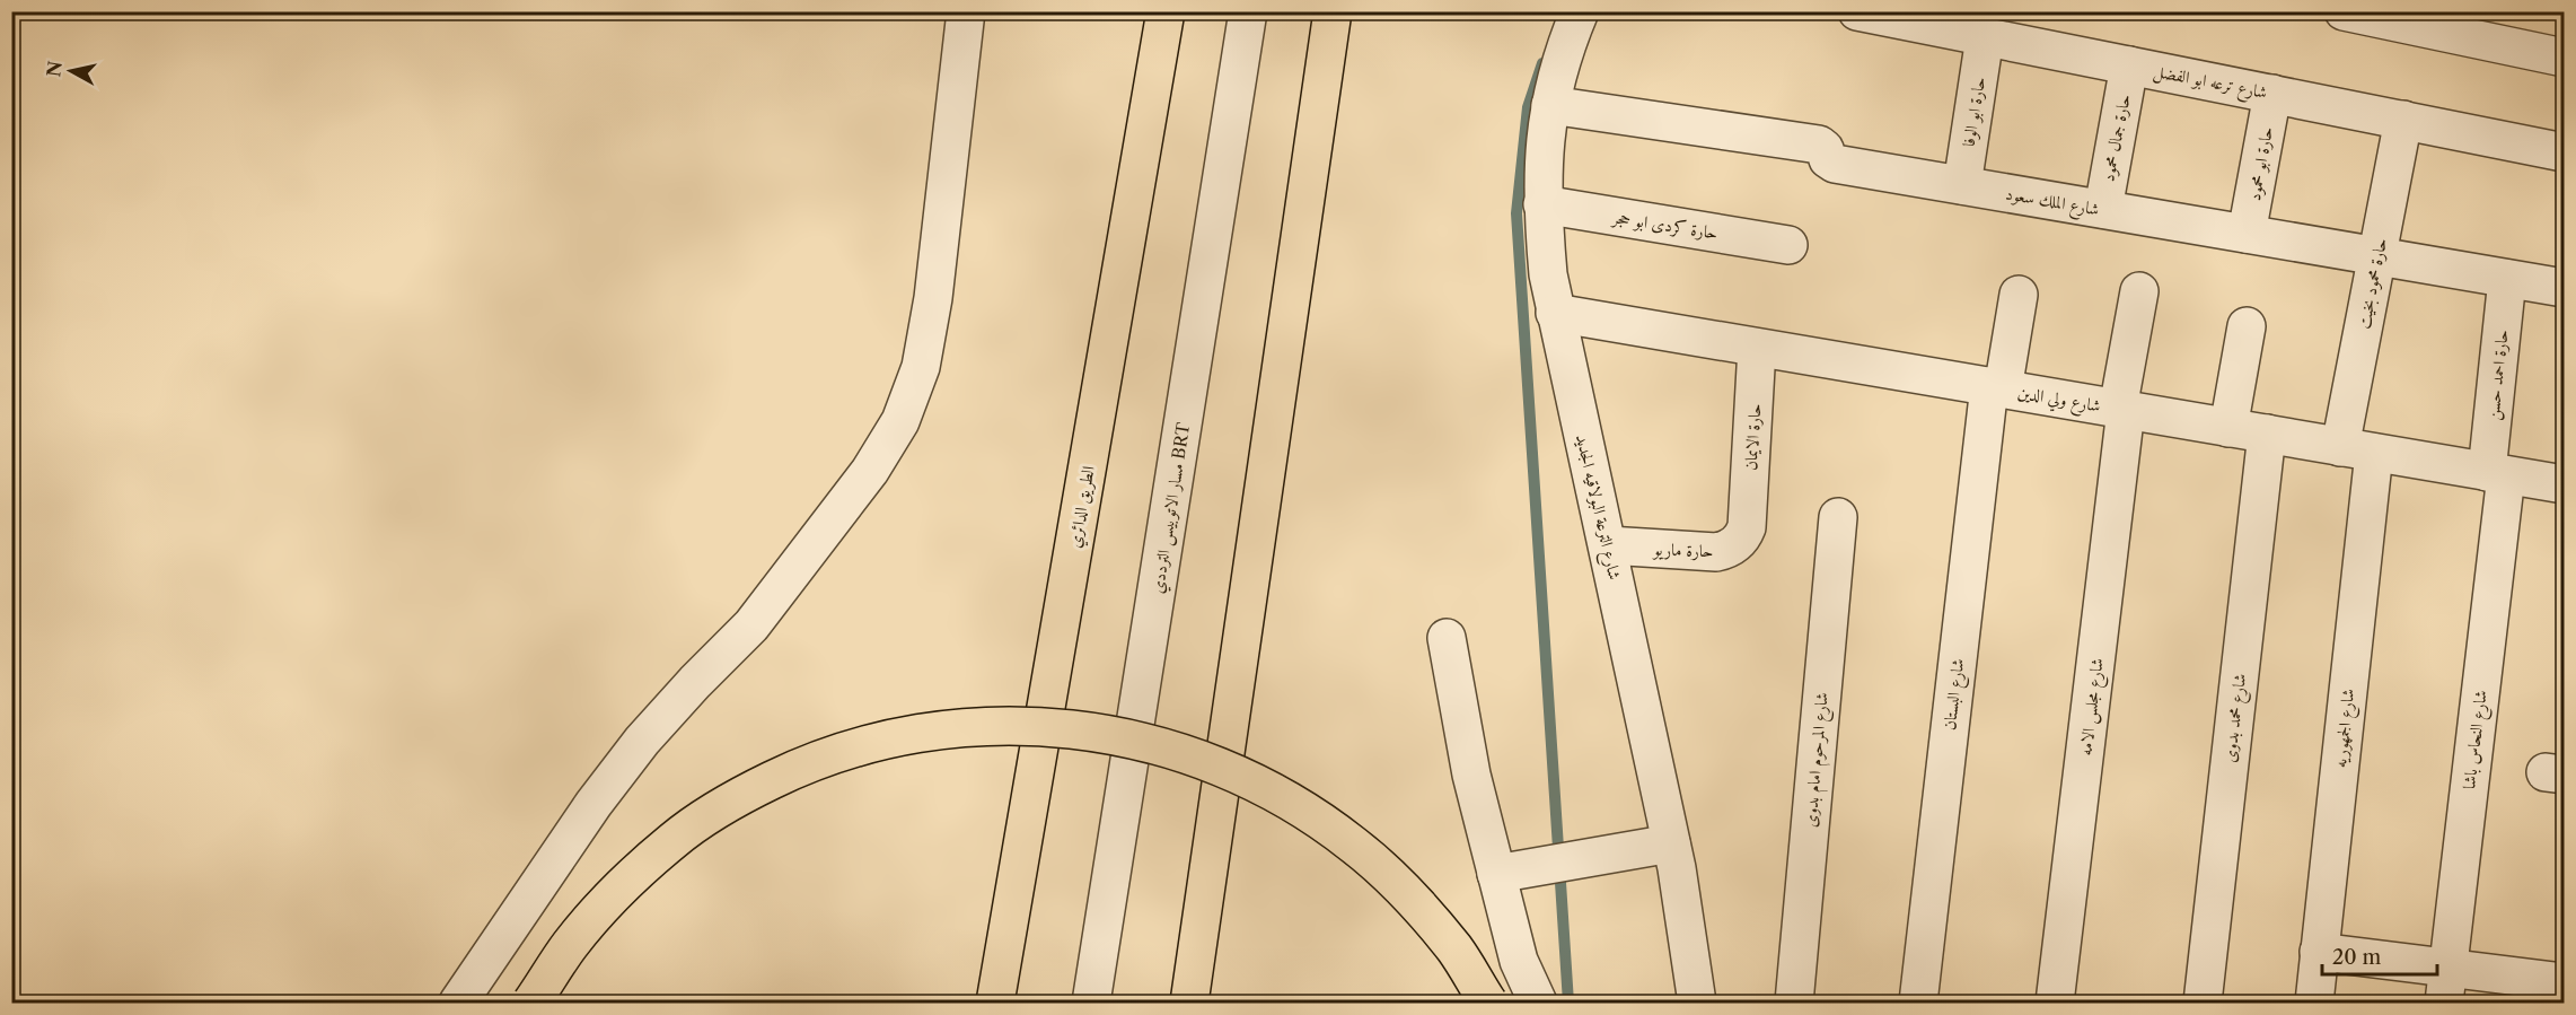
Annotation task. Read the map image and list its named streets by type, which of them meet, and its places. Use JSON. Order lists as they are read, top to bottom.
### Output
{
  "streets": {
    "highway": ["الطريق الدائري"],
    "street": [
      "شارع ترعه ابو الفضل",
      "حارة ابو الوفا",
      "حارة جمال محمود",
      "حارة ابو محمود",
      "شارع الملك سعود",
      "حارة كردى ابو حجر",
      "حارة محمود بخيت",
      "حارة احمد حسن",
      "شارع ولي الدين",
      "حارة الايمان",
      "شارع الترعة البولاقيه الجديد",
      "مسار الاتوبيس الترددي BRT",
      "حارة ماريو",
      "شارع البستان",
      "شارع مجلس الامه",
      "شارع محمد بدوى",
      "شارع الجمهوريه",
      "شارع النحاس باشا",
      "شارع المرحوم امام بدوى"
    ]
  },
  "crossings": [
    ["شارع ترعه ابو الفضل", "حارة ابو الوفا"],
    ["شارع ترعه ابو الفضل", "حارة جمال محمود"],
    ["شارع ترعه ابو الفضل", "حارة ابو محمود"],
    ["شارع ترعه ابو الفضل", "حارة محمود بخيت"],
    ["حارة ابو الوفا", "شارع الملك سعود"],
    ["حارة جمال محمود", "شارع الملك سعود"],
    ["حارة ابو محمود", "شارع الملك سعود"],
    ["شارع الملك سعود", "حارة محمود بخيت"],
    ["شارع الملك سعود", "حارة احمد حسن"],
    ["شارع الملك سعود", "شارع الترعة البولاقيه الجديد"],
    ["حارة كردى ابو حجر", "شارع الترعة البولاقيه الجديد"],
    ["حارة محمود بخيت", "شارع ولي الدين"],
    ["حارة محمود بخيت", "شارع الجمهوريه"],
    ["حارة احمد حسن", "شارع ولي الدين"],
    ["حارة احمد حسن", "شارع النحاس باشا"],
    ["شارع ولي الدين", "حارة الايمان"],
    ["شارع ولي الدين", "شارع الترعة البولاقيه الجديد"],
    ["شارع ولي الدين", "شارع البستان"],
    ["شارع ولي الدين", "شارع مجلس الامه"],
    ["شارع ولي الدين", "شارع محمد بدوى"],
    ["شارع ولي الدين", "شارع الجمهوريه"],
    ["شارع ولي الدين", "شارع النحاس باشا"],
    ["حارة الايمان", "حارة ماريو"],
    ["شارع الترعة البولاقيه الجديد", "حارة ماريو"]
  ],
  "scale_bar": "20 m",
  "north": "left"
}
